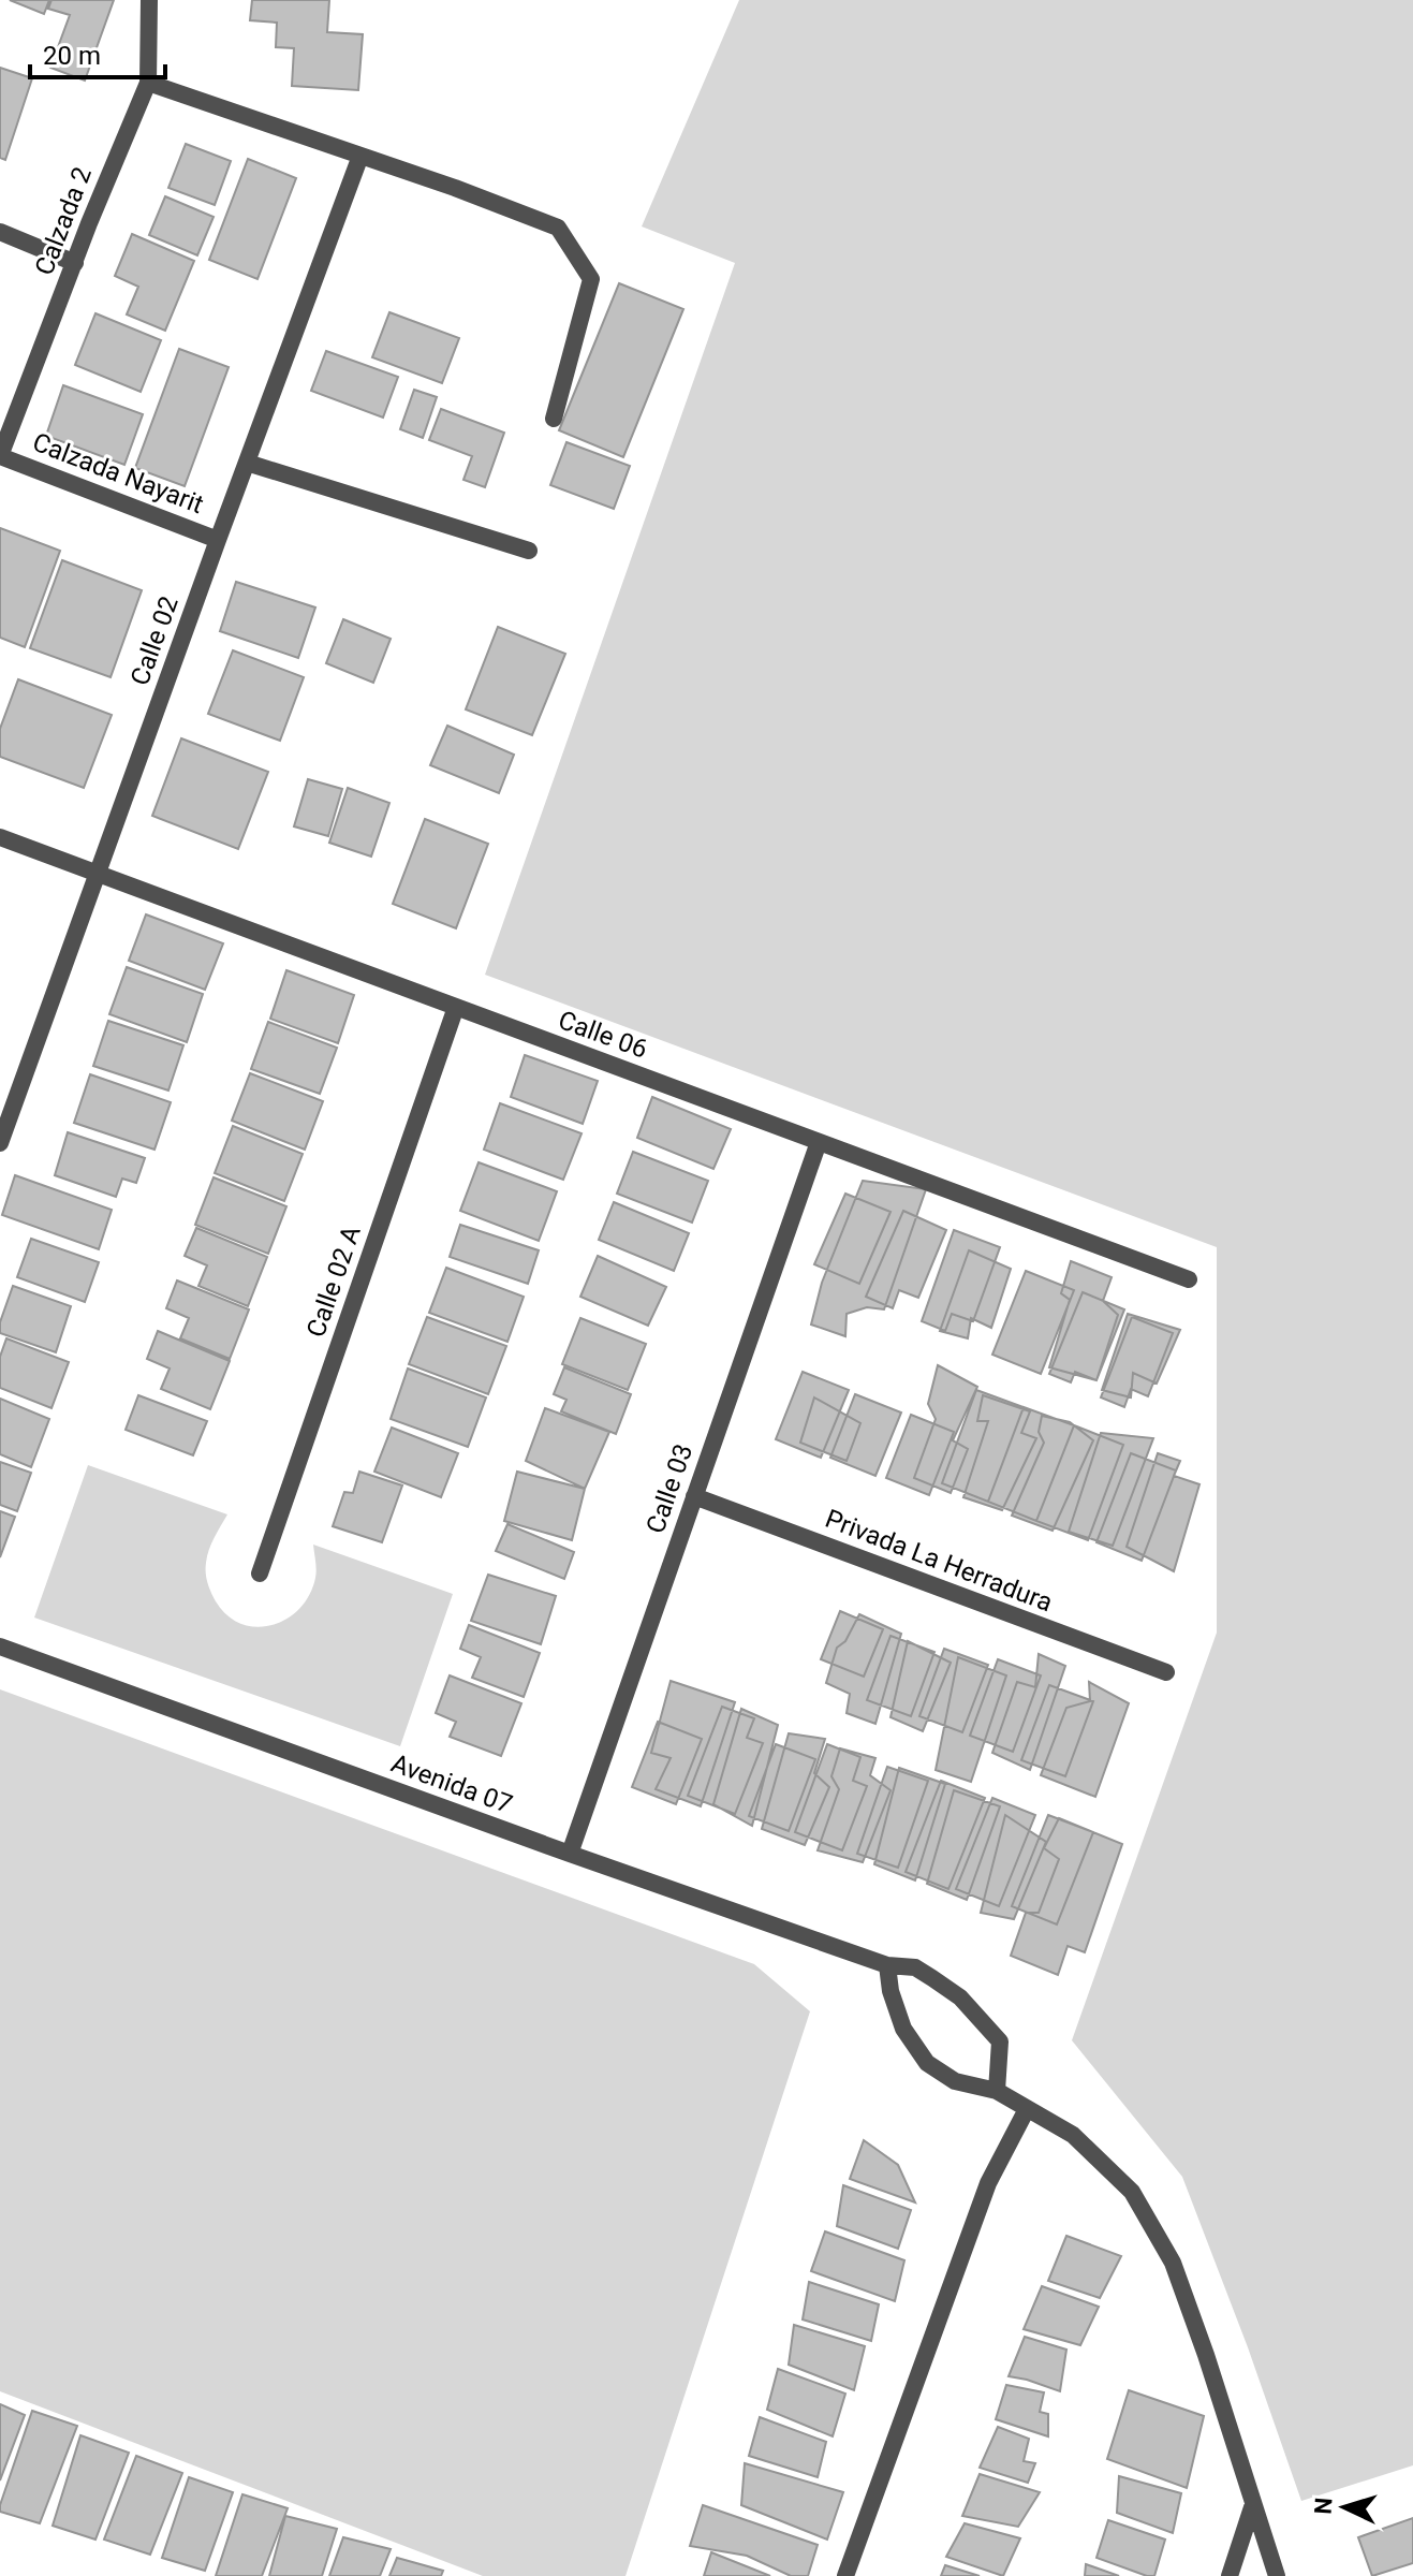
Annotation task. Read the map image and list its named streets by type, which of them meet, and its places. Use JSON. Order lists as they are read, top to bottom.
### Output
{
  "streets": {
    "street": [
      "Calzada 2",
      "Calzada Nayarit",
      "Calle 02",
      "Calle 06",
      "Calle 02 A",
      "Calle 03",
      "Privada La Herradura",
      "Avenida 07"
    ]
  },
  "crossings": [
    ["Calzada 2", "Calzada Nayarit"],
    ["Calzada Nayarit", "Calle 02"],
    ["Calle 02", "Calle 06"],
    ["Calle 06", "Calle 02 A"],
    ["Calle 06", "Calle 03"],
    ["Calle 03", "Privada La Herradura"],
    ["Calle 03", "Avenida 07"]
  ],
  "scale_bar": "20 m",
  "north": "left"
}
